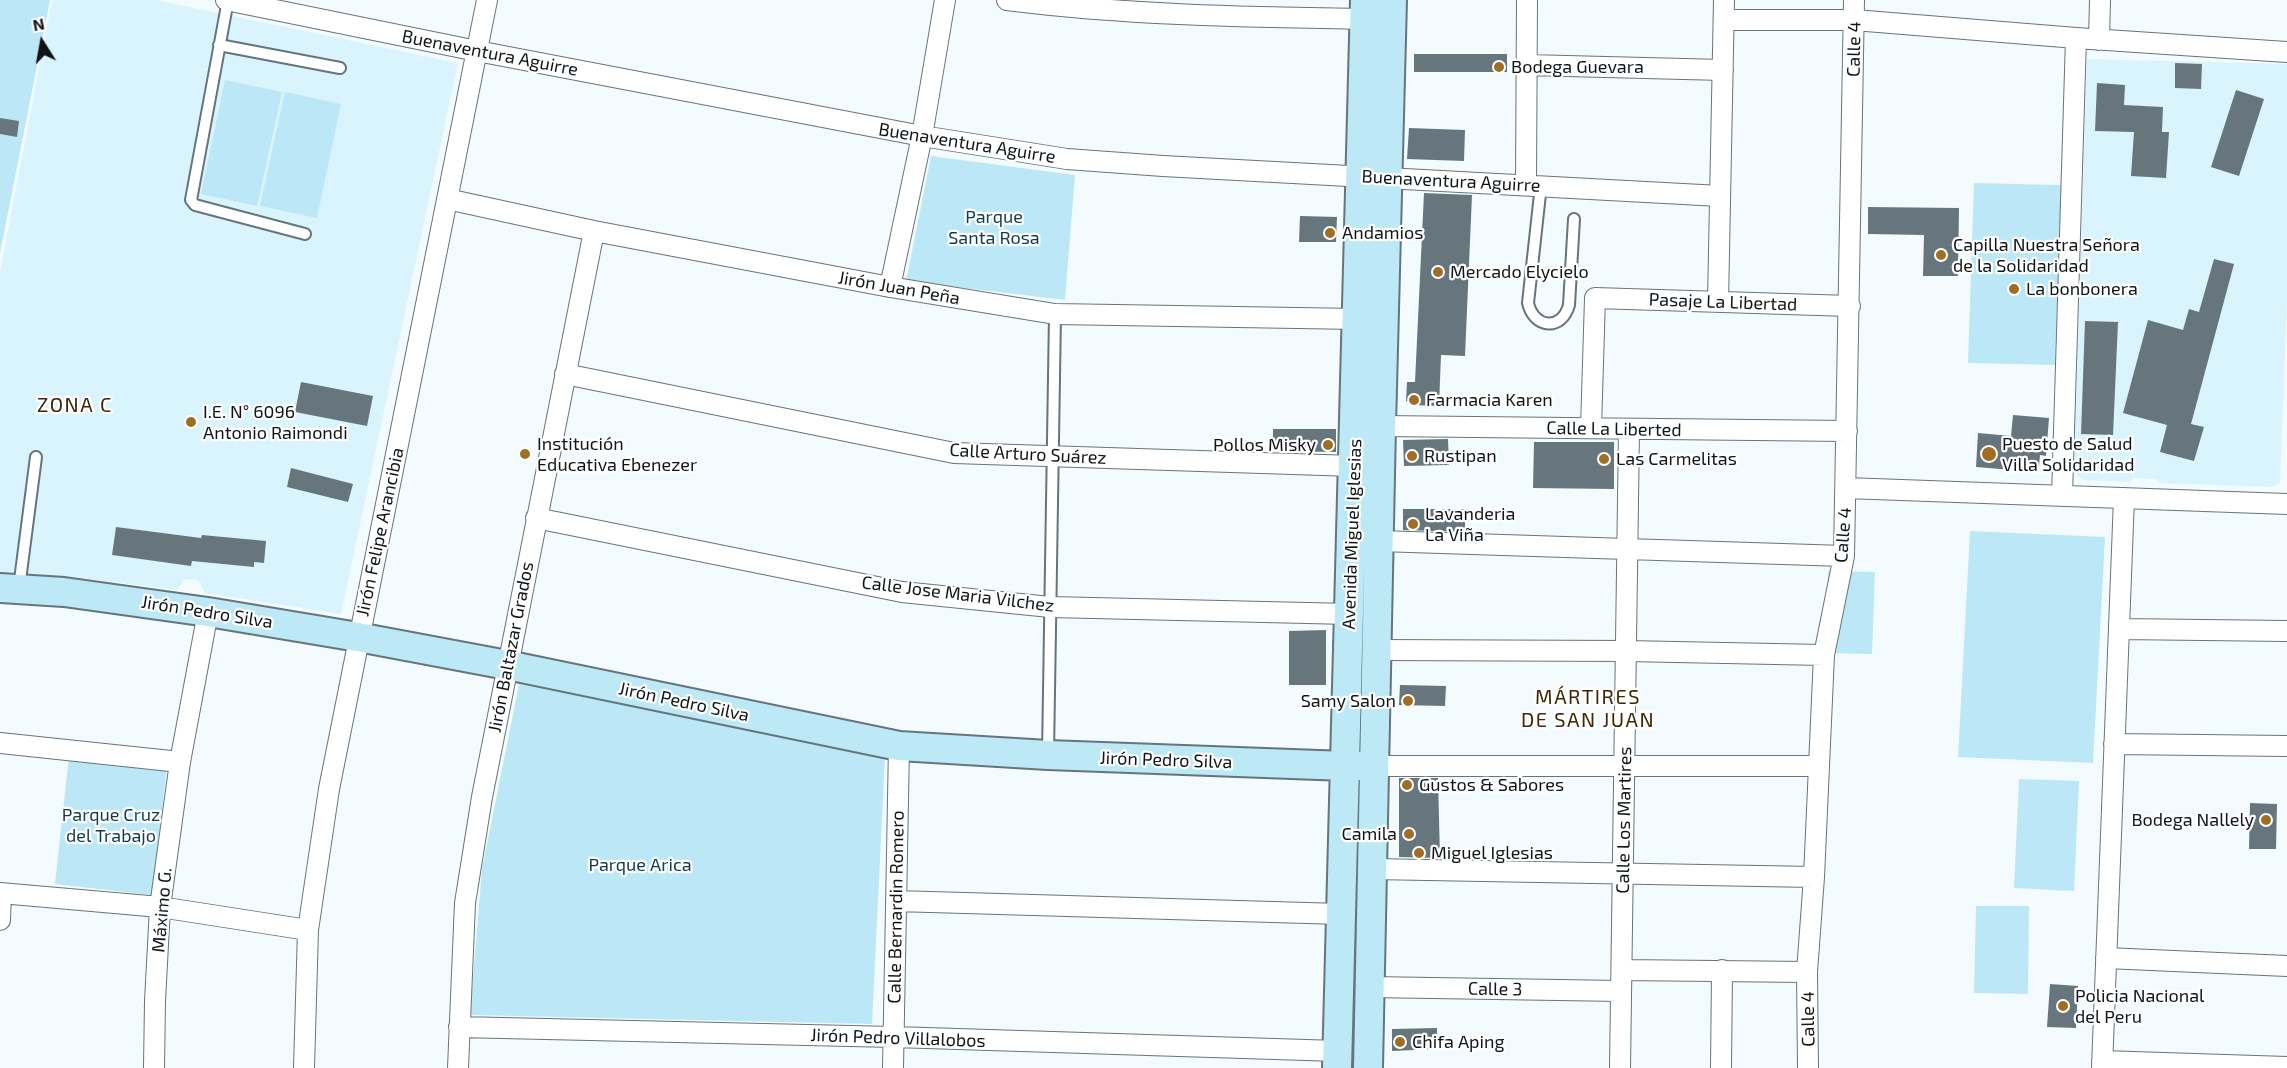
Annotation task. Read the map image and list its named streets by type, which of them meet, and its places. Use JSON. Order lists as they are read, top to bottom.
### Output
{
  "streets": {
    "main road": ["Avenida Miguel Iglesias", "Jirón Pedro Silva"],
    "street": [
      "Calle 4",
      "Buenaventura Aguirre",
      "Jirón Juan Peña",
      "Pasaje La Libertad",
      "Calle La Liberted",
      "Calle Arturo Suárez",
      "Jirón Felipe Arancibia",
      "Calle Jose Maria Vilchez",
      "Jirón Baltazar Grados",
      "Calle Los Martires",
      "Calle Bernardin Romero",
      "Máximo G.",
      "Calle 3",
      "Jirón Pedro Villalobos"
    ]
  },
  "crossings": [
    ["Calle 4", "Pasaje La Libertad"],
    ["Calle 4", "Calle La Liberted"],
    ["Buenaventura Aguirre", "Jirón Felipe Arancibia"],
    ["Buenaventura Aguirre", "Avenida Miguel Iglesias"],
    ["Jirón Juan Peña", "Jirón Felipe Arancibia"],
    ["Jirón Juan Peña", "Avenida Miguel Iglesias"],
    ["Jirón Juan Peña", "Jirón Baltazar Grados"],
    ["Pasaje La Libertad", "Calle La Liberted"],
    ["Calle La Liberted", "Avenida Miguel Iglesias"],
    ["Calle La Liberted", "Calle Los Martires"],
    ["Calle Arturo Suárez", "Avenida Miguel Iglesias"],
    ["Calle Arturo Suárez", "Jirón Baltazar Grados"],
    ["Jirón Felipe Arancibia", "Jirón Pedro Silva"],
    ["Avenida Miguel Iglesias", "Calle Jose Maria Vilchez"],
    ["Avenida Miguel Iglesias", "Jirón Pedro Silva"],
    ["Avenida Miguel Iglesias", "Calle 3"],
    ["Avenida Miguel Iglesias", "Jirón Pedro Villalobos"],
    ["Calle Jose Maria Vilchez", "Jirón Baltazar Grados"],
    ["Jirón Pedro Silva", "Jirón Baltazar Grados"],
    ["Jirón Pedro Silva", "Calle Bernardin Romero"],
    ["Jirón Pedro Silva", "Máximo G."],
    ["Jirón Baltazar Grados", "Jirón Pedro Villalobos"],
    ["Calle Los Martires", "Calle 3"],
    ["Calle Bernardin Romero", "Jirón Pedro Villalobos"]
  ],
  "districts": ["ZONA C", "MÁRTIRES DE SAN JUAN"],
  "parks": ["Parque Santa Rosa", "Parque Cruz del Trabajo", "Parque Arica"],
  "places": [
    "Bodega Guevara",
    "Andamios",
    "Capilla Nuestra Señora de la Solidaridad",
    "Mercado Elycielo",
    "La bonbonera",
    "Farmacia Karen",
    "I.E. N° 6096 Antonio Raimondi",
    "Pollos Misky",
    "Institución Educativa Ebenezer",
    "Puesto de Salud Villa Solidaridad",
    "Rustipan",
    "Las Carmelitas",
    "Lavanderia La Viña",
    "Samy Salon",
    "Gustos & Sabores",
    "Bodega Nallely",
    "Camila",
    "Miguel Iglesias",
    "Policia Nacional del Peru",
    "Chifa Aping"
  ],
  "north": "top"
}
